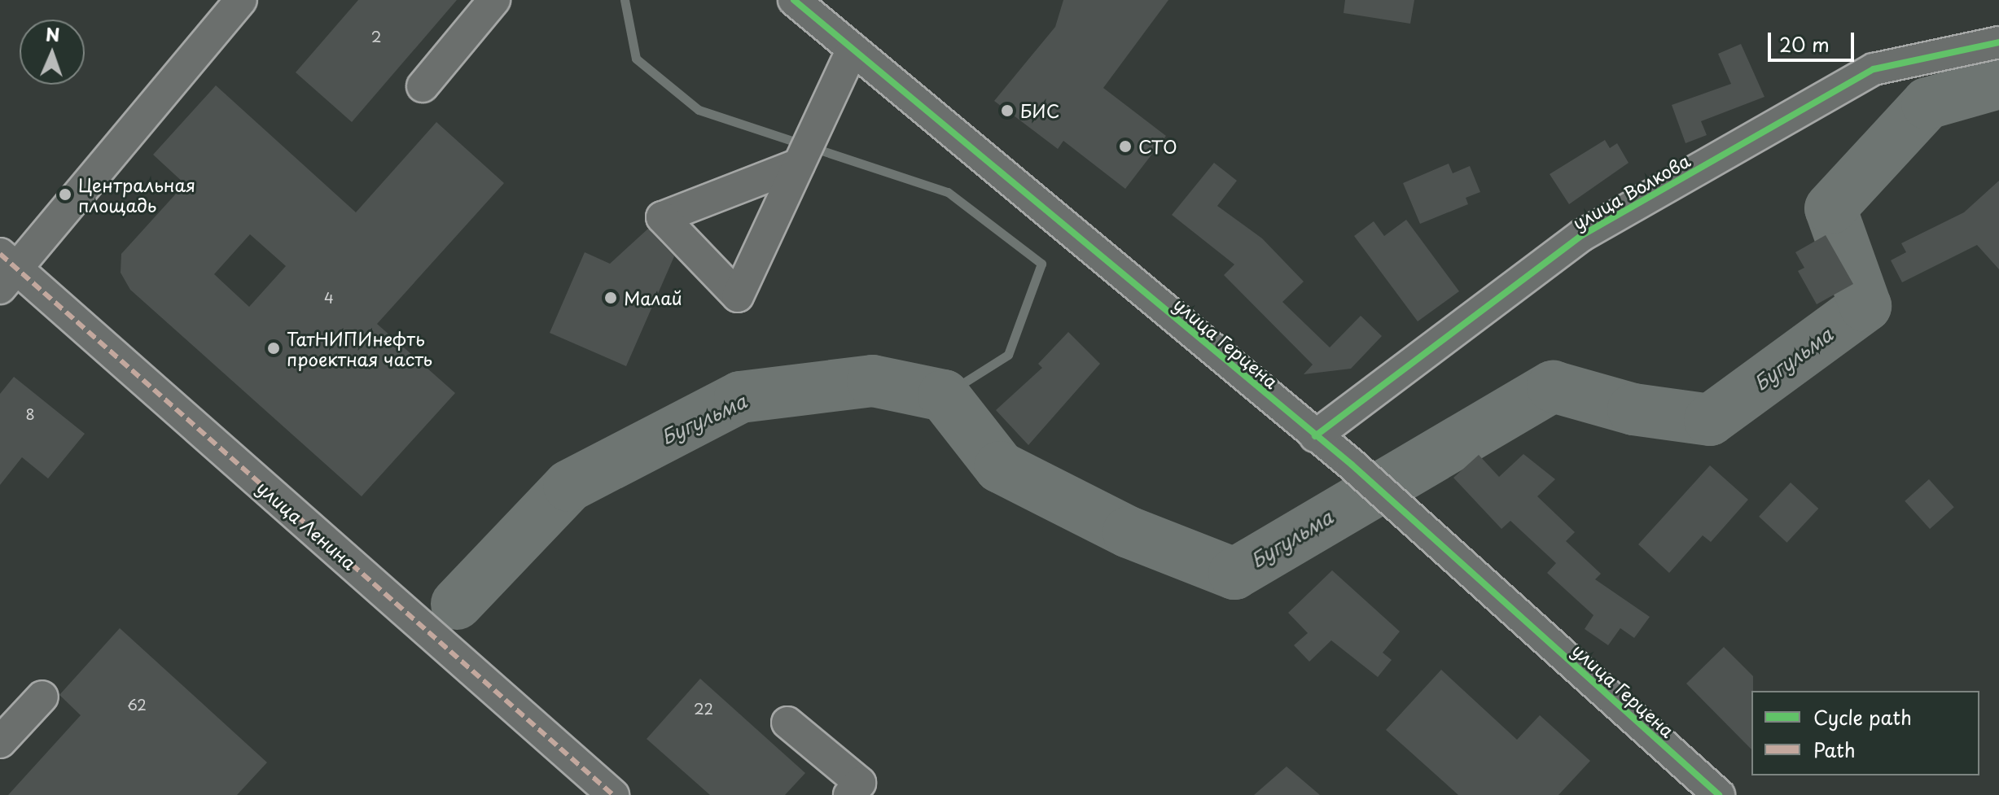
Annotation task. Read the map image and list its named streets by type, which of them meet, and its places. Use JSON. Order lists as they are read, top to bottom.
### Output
{
  "streets": {
    "street": ["улица Волкова", "улица Герцена", "улица Ленина"]
  },
  "crossings": [
    ["улица Волкова", "улица Герцена"]
  ],
  "water": ["Бугульма"],
  "places": [
    "БИС",
    "СТО",
    "Центральная площадь",
    "Малай",
    "ТатНИПИнефть проектная часть"
  ],
  "house_numbers": [
    "2",
    "4",
    "8",
    "62",
    "22"
  ],
  "legend": ["Cycle path", "Path"],
  "scale_bar": "20 m",
  "north": "top"
}
